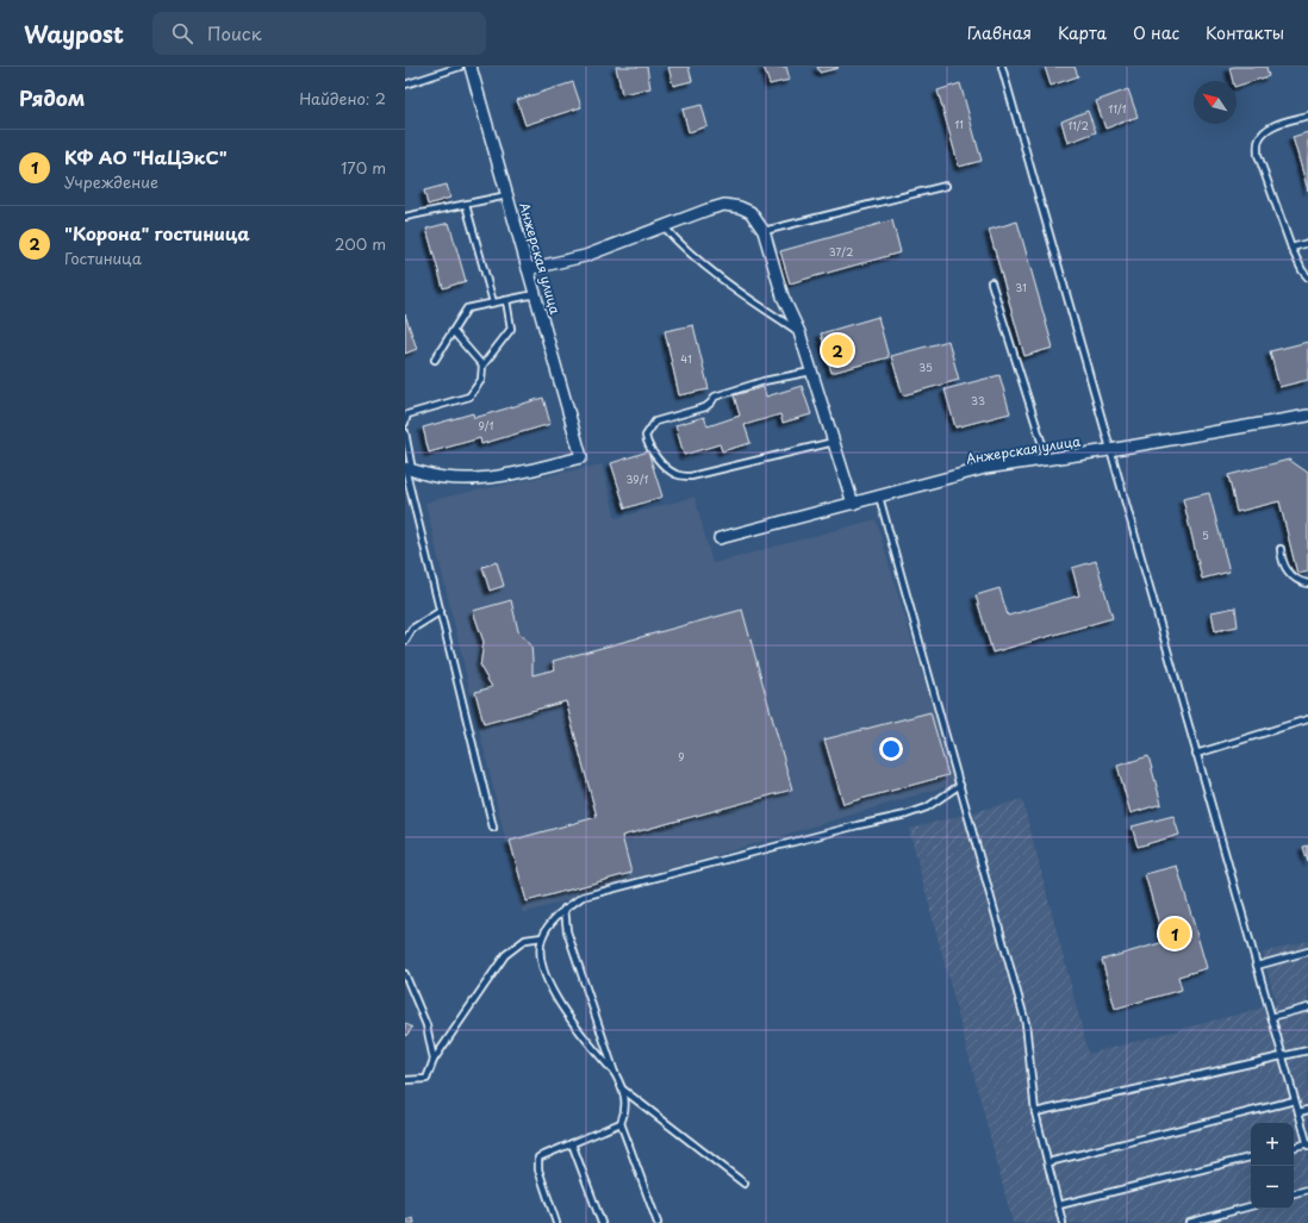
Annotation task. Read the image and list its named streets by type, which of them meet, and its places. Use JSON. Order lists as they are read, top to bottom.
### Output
{
  "streets": {
    "street": ["Анжерская улица"]
  },
  "house_numbers": [
    "11/1",
    "11",
    "11/2",
    "37/2",
    "31",
    "41",
    "35",
    "33",
    "9/1",
    "39/1",
    "5",
    "9"
  ],
  "north": "top left",
  "page": {
    "header": "Waypost",
    "search": "Поиск",
    "nav": [
      "Главная",
      "Карта",
      "О нас",
      "Контакты"
    ],
    "heading": ["Рядом", "Найдено: 2"],
    "list": [
      {
        "mark": "1",
        "name": "КФ АО \"НаЦЭкС\"",
        "note": "Учреждение",
        "value": "170 m"
      },
      {
        "mark": "2",
        "name": "\"Корона\" гостиница",
        "note": "Гостиница",
        "value": "200 m"
      }
    ],
    "pins": ["2", "1"],
    "map_buttons": ["+", "−"]
  }
}
